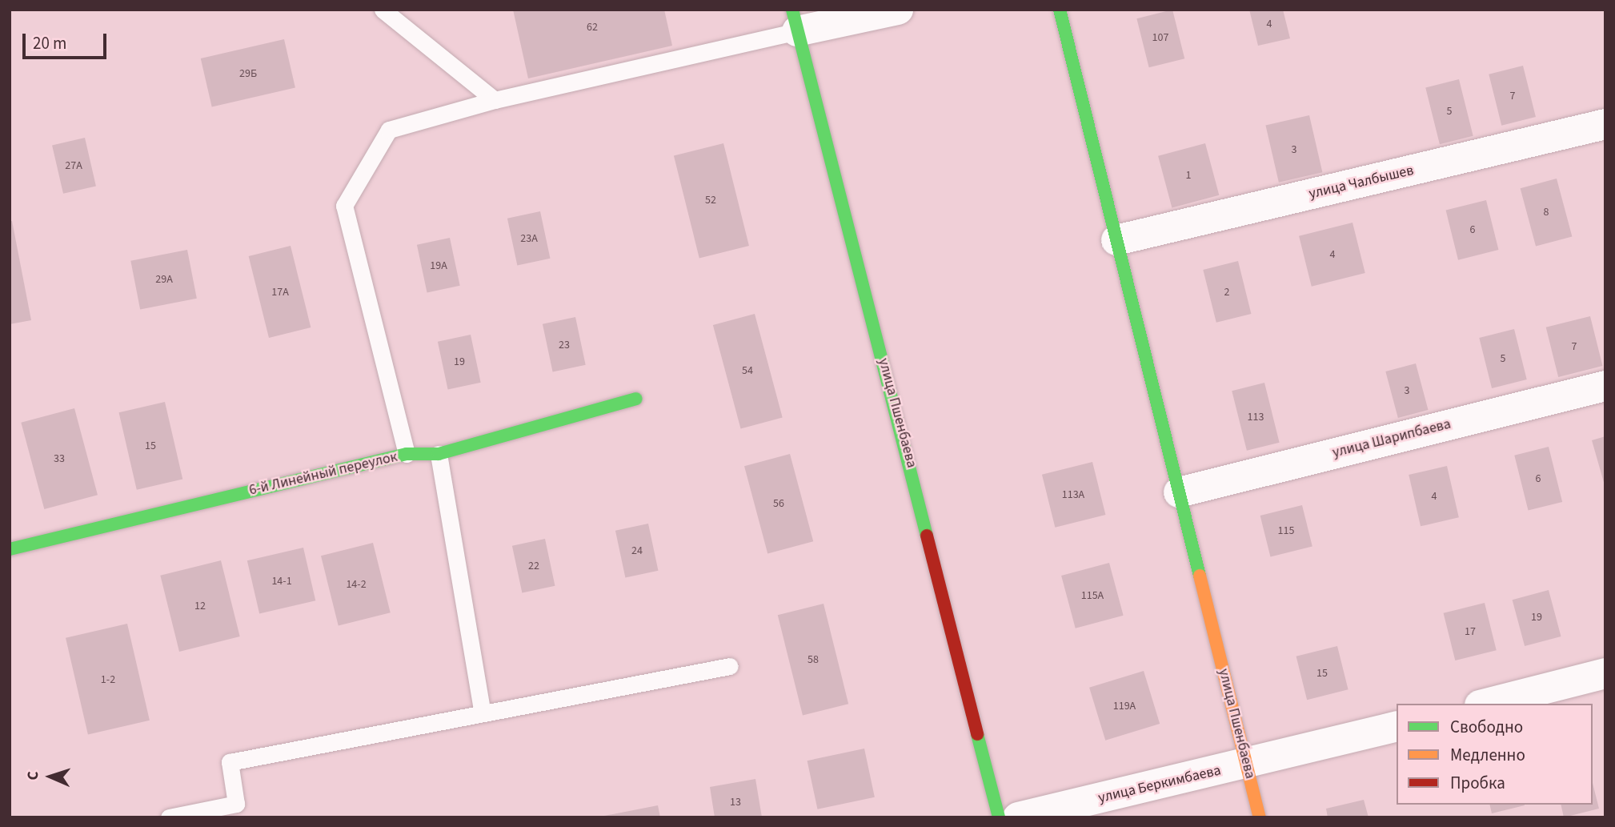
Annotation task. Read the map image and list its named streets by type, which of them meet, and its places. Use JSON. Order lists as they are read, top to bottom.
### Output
{
  "streets": {
    "street": [
      "улица Чалбышев",
      "улица Пшенбаева",
      "улица Шарипбаева",
      "6-й Линейный переулок",
      "улица Беркимбаева"
    ]
  },
  "crossings": [
    ["улица Чалбышев", "улица Пшенбаева"],
    ["улица Пшенбаева", "улица Шарипбаева"],
    ["улица Пшенбаева", "улица Беркимбаева"]
  ],
  "house_numbers": [
    "4",
    "62",
    "107",
    "29Б",
    "7",
    "5",
    "3",
    "27А",
    "1",
    "52",
    "8",
    "6",
    "23А",
    "4",
    "19А",
    "29А",
    "17А",
    "2",
    "23",
    "7",
    "5",
    "19",
    "54",
    "3",
    "113",
    "15",
    "33",
    "6",
    "113А",
    "4",
    "56",
    "115",
    "24",
    "22",
    "14-1",
    "14-2",
    "115А",
    "12",
    "19",
    "17",
    "58",
    "15",
    "1-2",
    "119А",
    "13"
  ],
  "legend": ["Свободно", "Медленно", "Пробка"],
  "scale_bar": "20 m",
  "north": "left"
}
